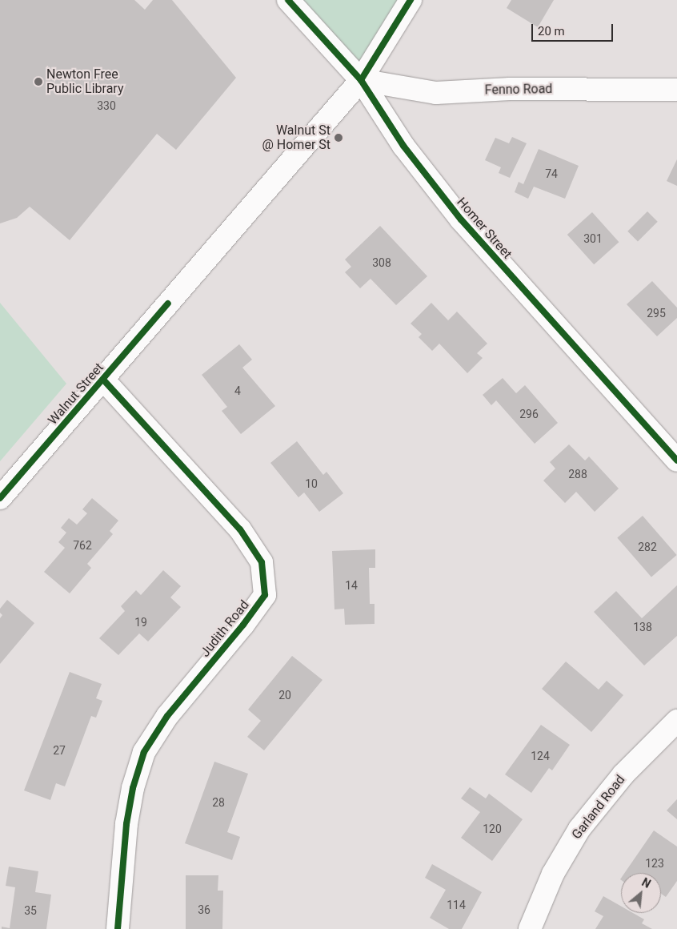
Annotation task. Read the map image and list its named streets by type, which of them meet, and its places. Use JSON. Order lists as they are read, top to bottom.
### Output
{
  "streets": {
    "street": [
      "Fenno Road",
      "Homer Street",
      "Walnut Street",
      "Judith Road",
      "Garland Road"
    ]
  },
  "crossings": [
    ["Fenno Road", "Homer Street"],
    ["Fenno Road", "Walnut Street"],
    ["Homer Street", "Walnut Street"],
    ["Walnut Street", "Judith Road"]
  ],
  "places": ["Newton Free Public Library", "Walnut St @ Homer St"],
  "house_numbers": [
    "330",
    "74",
    "301",
    "308",
    "295",
    "4",
    "296",
    "288",
    "10",
    "762",
    "282",
    "14",
    "19",
    "138",
    "20",
    "27",
    "124",
    "28",
    "120",
    "123",
    "114",
    "36",
    "35"
  ],
  "scale_bar": "20 m",
  "north": "top right"
}
